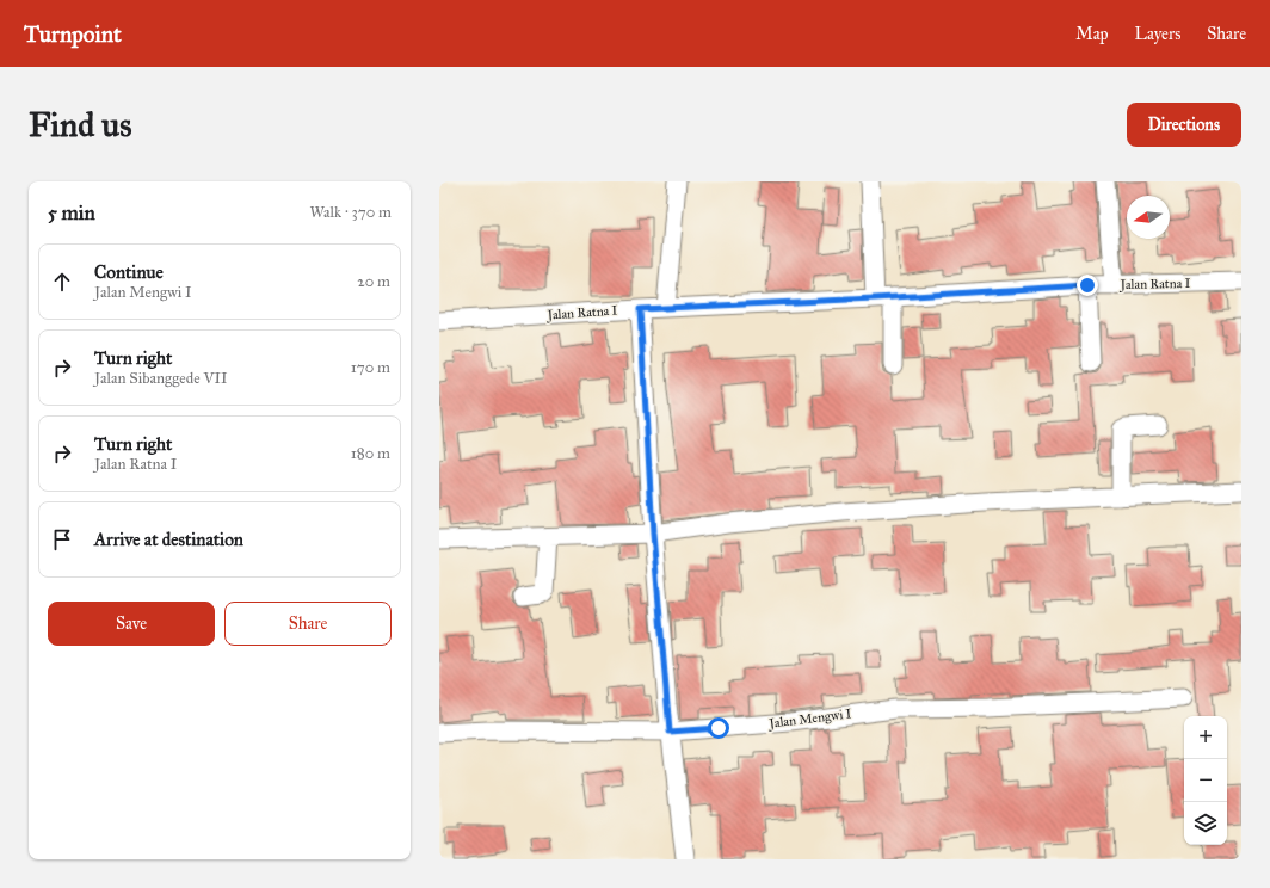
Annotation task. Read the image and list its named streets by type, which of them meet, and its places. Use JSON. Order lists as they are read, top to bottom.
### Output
{
  "streets": {
    "street": ["Jalan Ratna I", "Jalan Mengwi I"]
  },
  "north": "left",
  "page": {
    "header": "Turnpoint",
    "nav": ["Map", "Layers", "Share"],
    "buttons": [
      "Directions",
      ["Save", "Share"]
    ],
    "title": "Find us",
    "heading": ["5 min", "Walk · 370 m"],
    "list": [
      ["Continue", "Jalan Mengwi I", "20 m"],
      ["Turn right", "Jalan Sibanggede VII", "170 m"],
      ["Turn right", "Jalan Ratna I", "180 m"],
      "Arrive at destination"
    ],
    "map_buttons": ["+", "−"]
  }
}
